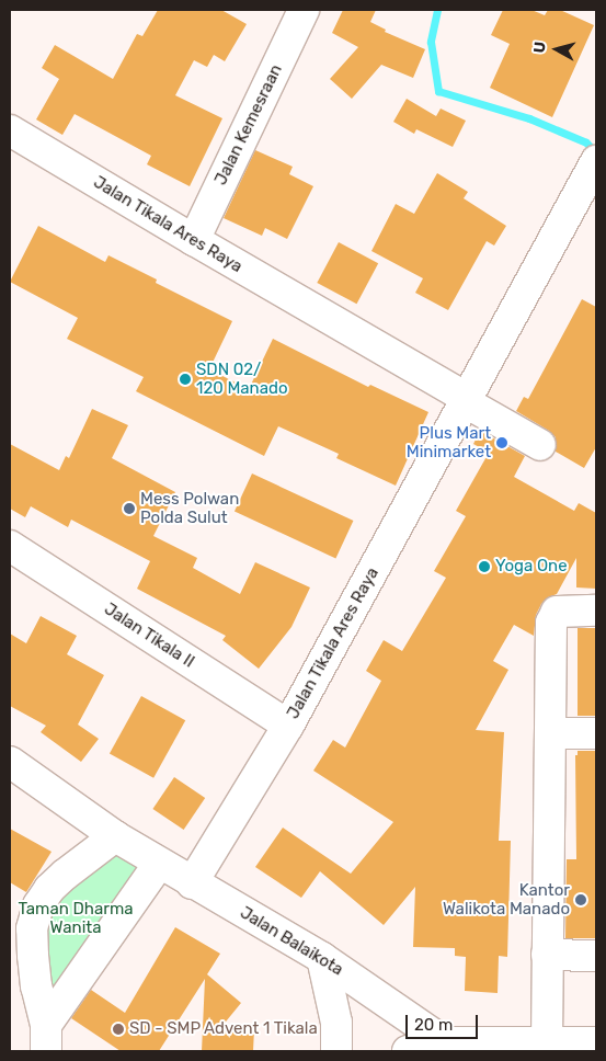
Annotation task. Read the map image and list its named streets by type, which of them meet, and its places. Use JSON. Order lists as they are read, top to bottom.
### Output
{
  "streets": {
    "street": [
      "Jalan Kemesraan",
      "Jalan Tikala Ares Raya",
      "Jalan Tikala II",
      "Jalan Balaikota"
    ]
  },
  "crossings": [
    ["Jalan Kemesraan", "Jalan Tikala Ares Raya"],
    ["Jalan Tikala Ares Raya", "Jalan Tikala II"],
    ["Jalan Tikala Ares Raya", "Jalan Balaikota"]
  ],
  "parks": ["Taman Dharma Wanita"],
  "places": [
    "SDN 02/ 120 Manado",
    "Plus Mart Minimarket",
    "Mess Polwan Polda Sulut",
    "Yoga One",
    "Kantor Walikota Manado",
    "SD - SMP Advent 1 Tikala"
  ],
  "scale_bar": "20 m",
  "north": "left"
}
